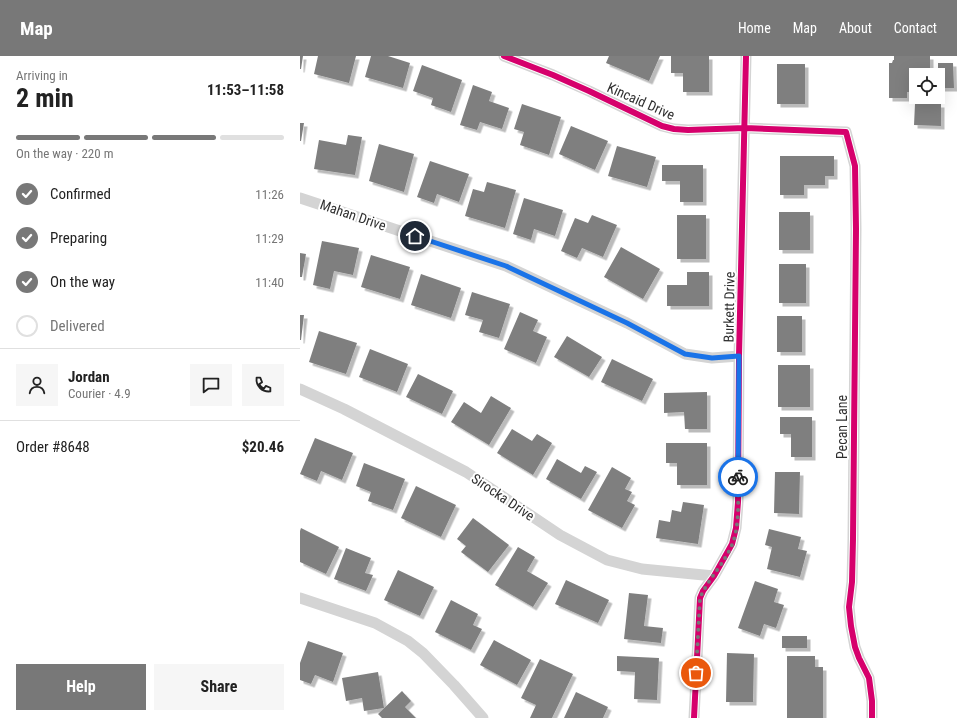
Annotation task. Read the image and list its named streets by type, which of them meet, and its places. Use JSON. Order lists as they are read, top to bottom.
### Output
{
  "streets": {
    "street": [
      "Kincaid Drive",
      "Mahan Drive",
      "Burkett Drive",
      "Pecan Lane",
      "Sirocka Drive"
    ]
  },
  "crossings": [
    ["Kincaid Drive", "Burkett Drive"],
    ["Kincaid Drive", "Pecan Lane"],
    ["Mahan Drive", "Burkett Drive"],
    ["Burkett Drive", "Sirocka Drive"]
  ],
  "page": {
    "header": "Map",
    "nav": [
      "Home",
      "Map",
      "About",
      "Contact"
    ],
    "heading": ["2 min", "Arriving in", "11:53–11:58"],
    "panel": [
      "Jordan",
      "Courier · 4.9",
      "Order #8648",
      "$20.46"
    ],
    "bar": "On the way · 220 m",
    "list": [
      ["Confirmed", "11:26"],
      ["Preparing", "11:29"],
      ["On the way", "11:40"],
      "Delivered"
    ],
    "buttons": ["Help", "Share"]
  }
}
